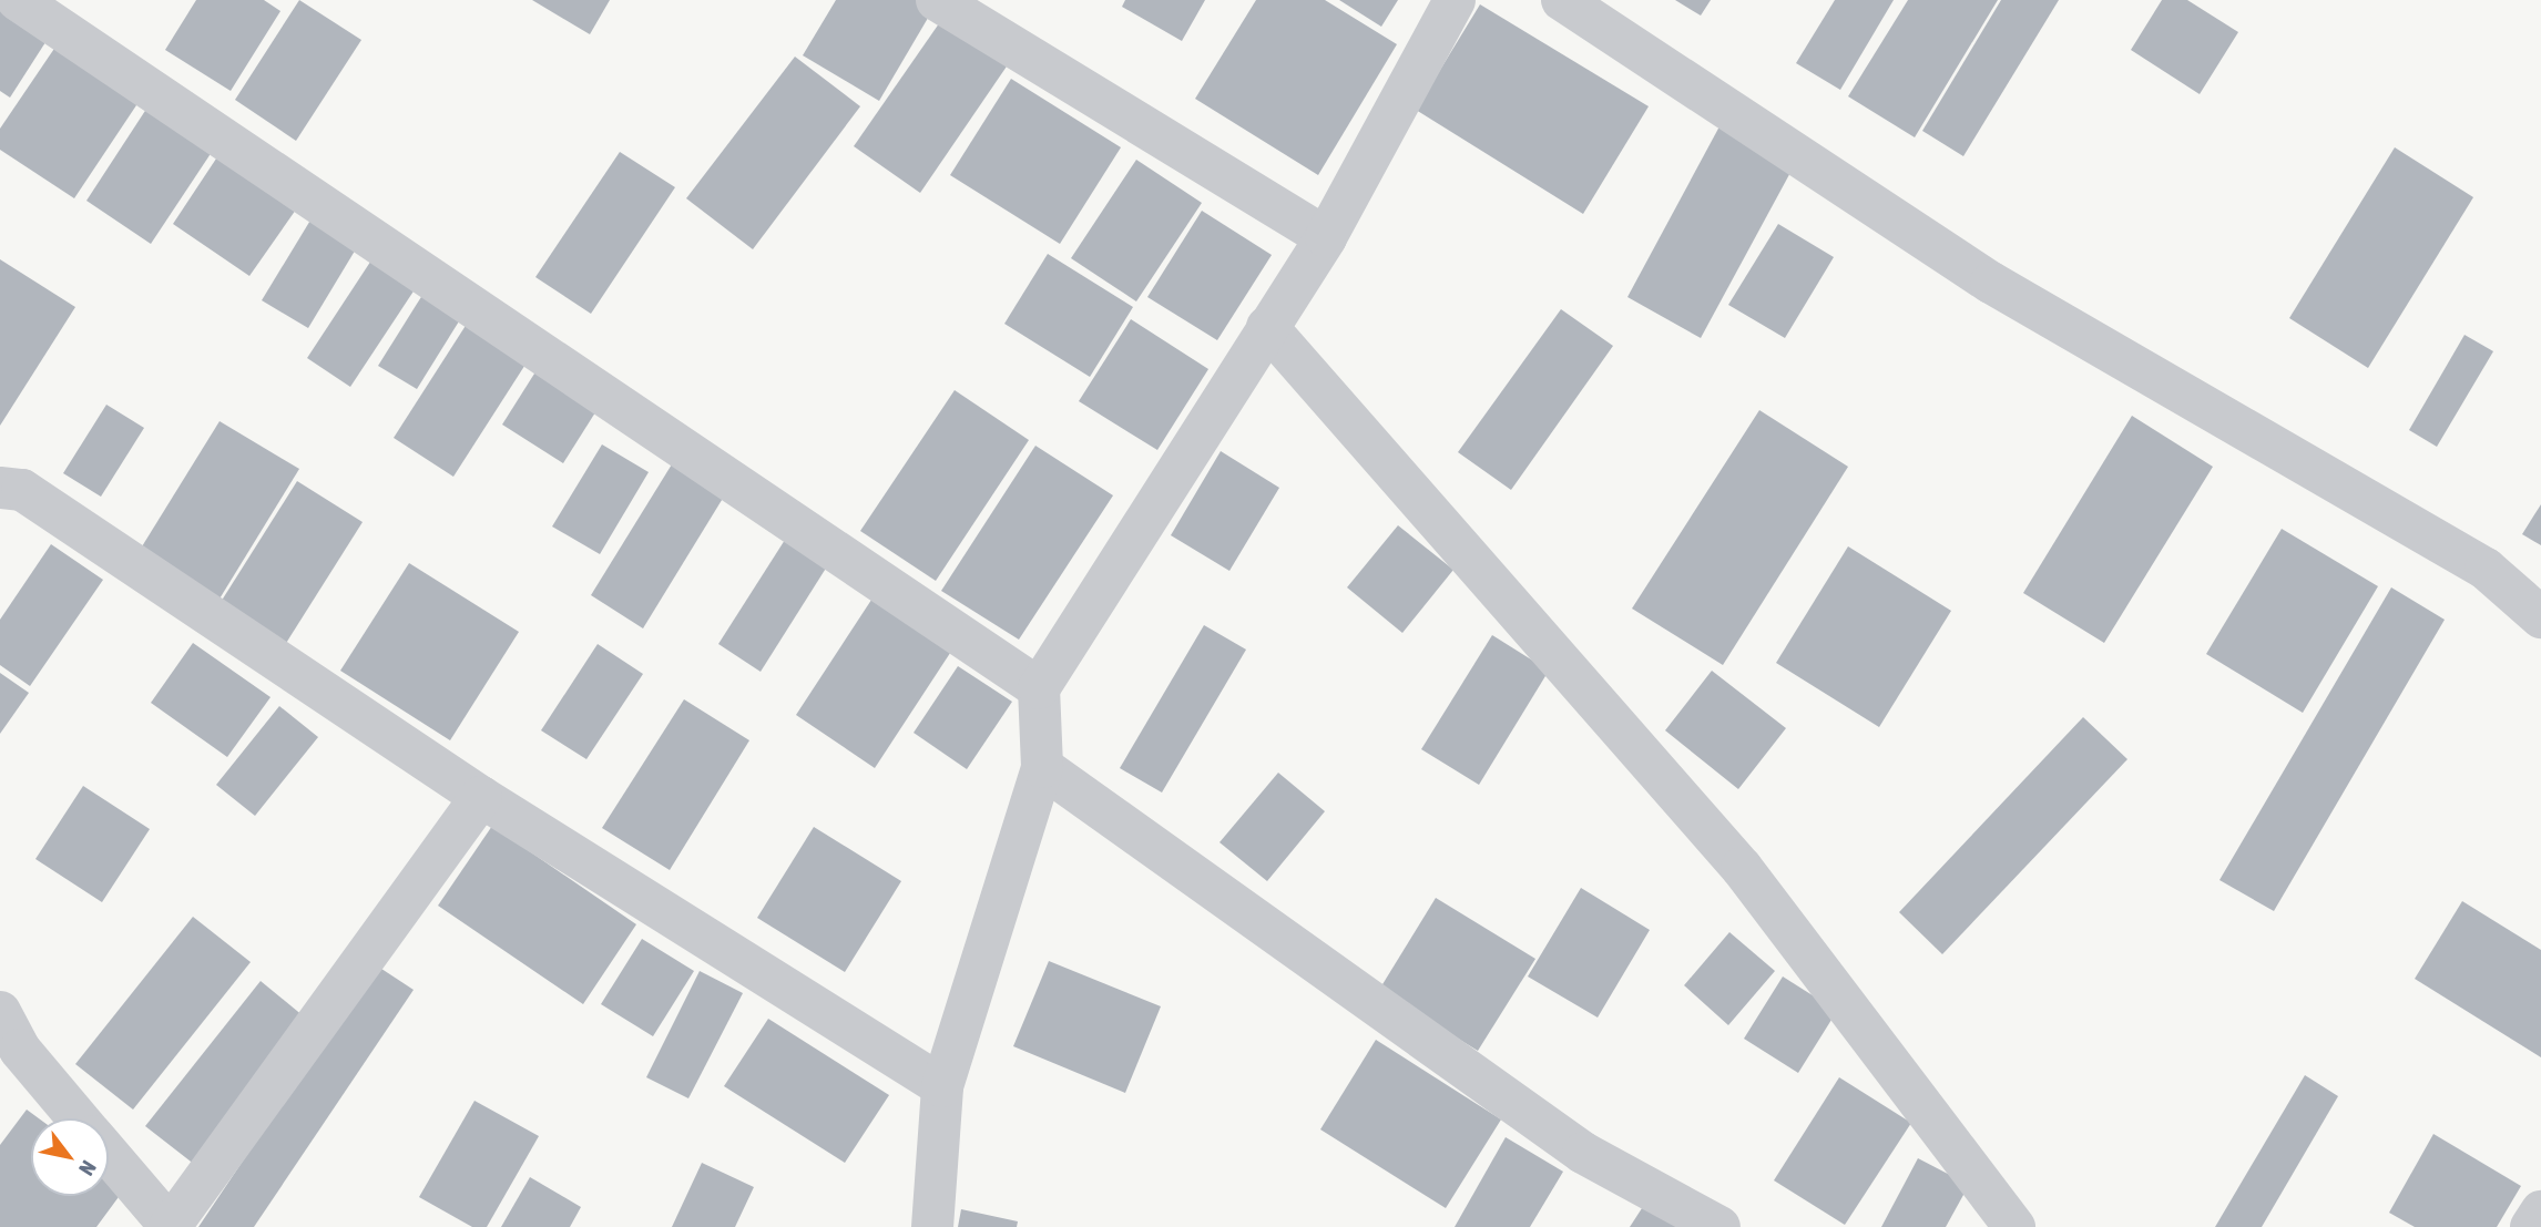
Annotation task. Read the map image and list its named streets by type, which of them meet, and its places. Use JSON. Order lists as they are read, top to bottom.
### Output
{
  "north": "bottom right"
}
